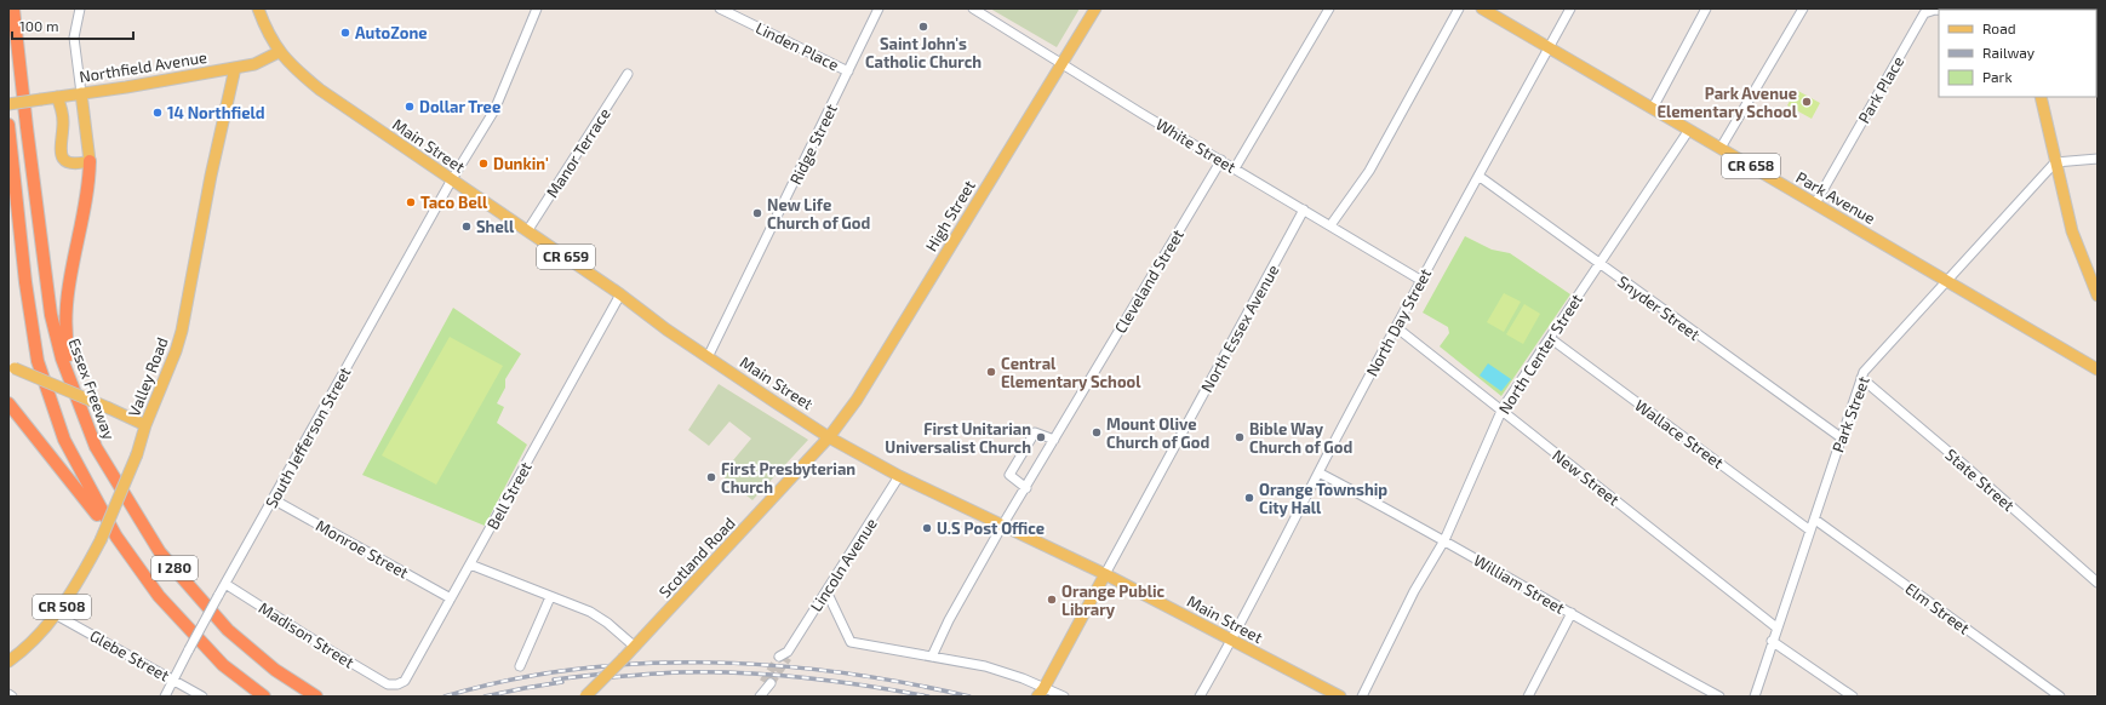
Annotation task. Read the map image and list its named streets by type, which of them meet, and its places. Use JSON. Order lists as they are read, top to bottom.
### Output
{
  "streets": {
    "highway": ["Essex Freeway", "I 280"],
    "main road": [
      "Northfield Avenue",
      "Main Street",
      "CR 658",
      "Park Avenue",
      "High Street",
      "CR 659",
      "Valley Road",
      "Scotland Road",
      "CR 508"
    ],
    "street": [
      "Linden Place",
      "Park Place",
      "Ridge Street",
      "White Street",
      "Manor Terrace",
      "Cleveland Street",
      "Snyder Street",
      "North Day Street",
      "North Essex Avenue",
      "North Center Street",
      "Park Street",
      "Wallace Street",
      "South Jefferson Street",
      "New Street",
      "State Street",
      "Bell Street",
      "Monroe Street",
      "Lincoln Avenue",
      "William Street",
      "Elm Street",
      "Madison Street",
      "Glebe Street"
    ]
  },
  "crossings": [
    ["Linden Place", "Ridge Street"],
    ["Northfield Avenue", "Main Street"],
    ["Northfield Avenue", "Valley Road"],
    ["Park Place", "Park Avenue"],
    ["Ridge Street", "Main Street"],
    ["Main Street", "Manor Terrace"],
    ["Main Street", "High Street"],
    ["Main Street", "Cleveland Street"],
    ["Main Street", "North Day Street"],
    ["Main Street", "North Essex Avenue"],
    ["Main Street", "South Jefferson Street"],
    ["Main Street", "Bell Street"],
    ["Main Street", "Scotland Road"],
    ["Main Street", "Lincoln Avenue"],
    ["White Street", "High Street"],
    ["White Street", "Cleveland Street"],
    ["White Street", "North Day Street"],
    ["White Street", "North Essex Avenue"],
    ["Park Avenue", "North Day Street"],
    ["Park Avenue", "North Center Street"],
    ["Park Avenue", "Park Street"],
    ["High Street", "Scotland Road"],
    ["Snyder Street", "North Day Street"],
    ["Snyder Street", "North Center Street"],
    ["Snyder Street", "Park Street"],
    ["North Day Street", "New Street"],
    ["North Day Street", "William Street"],
    ["North Center Street", "Wallace Street"],
    ["North Center Street", "New Street"],
    ["North Center Street", "William Street"],
    ["Valley Road", "Glebe Street"],
    ["Park Street", "Wallace Street"],
    ["Park Street", "New Street"],
    ["Park Street", "State Street"],
    ["Park Street", "Elm Street"],
    ["South Jefferson Street", "Monroe Street"],
    ["South Jefferson Street", "Madison Street"],
    ["South Jefferson Street", "Glebe Street"],
    ["Bell Street", "Monroe Street"],
    ["Bell Street", "Madison Street"]
  ],
  "places": [
    "Saint John's Catholic Church",
    "AutoZone",
    "Park Avenue Elementary School",
    "Dollar Tree",
    "14 Northfield",
    "Dunkin'",
    "Taco Bell",
    "New Life Church of God",
    "Shell",
    "Central Elementary School",
    "Mount Olive Church of God",
    "First Unitarian Universalist Church",
    "Bible Way Church of God",
    "First Presbyterian Church",
    "Orange Township City Hall",
    "U.S Post Office",
    "Orange Public Library"
  ],
  "legend": ["Road", "Railway", "Park"],
  "scale_bar": "100 m"
}
